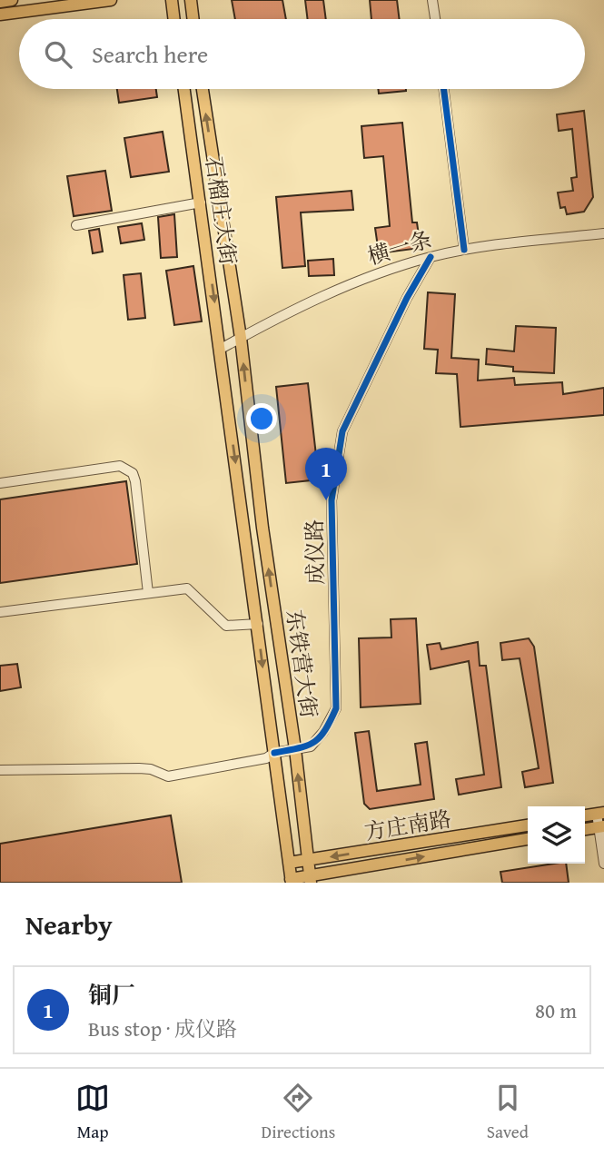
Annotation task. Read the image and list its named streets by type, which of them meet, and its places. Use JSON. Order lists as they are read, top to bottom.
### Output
{
  "streets": {
    "main road": ["石榴庄大街", "东铁营大街", "方庄南路"],
    "street": ["横一条", "成仪路"]
  },
  "crossings": [
    ["石榴庄大街", "横一条"],
    ["石榴庄大街", "东铁营大街"],
    ["横一条", "成仪路"],
    ["横一条", "东铁营大街"],
    ["成仪路", "东铁营大街"],
    ["东铁营大街", "方庄南路"]
  ],
  "page": {
    "search": "Search here",
    "pins": "1",
    "heading": "Nearby",
    "list": [
      {
        "mark": "1",
        "name": "铜厂",
        "note": "Bus stop · 成仪路",
        "value": "80 m"
      }
    ],
    "nav": ["Map", "Directions", "Saved"]
  }
}
